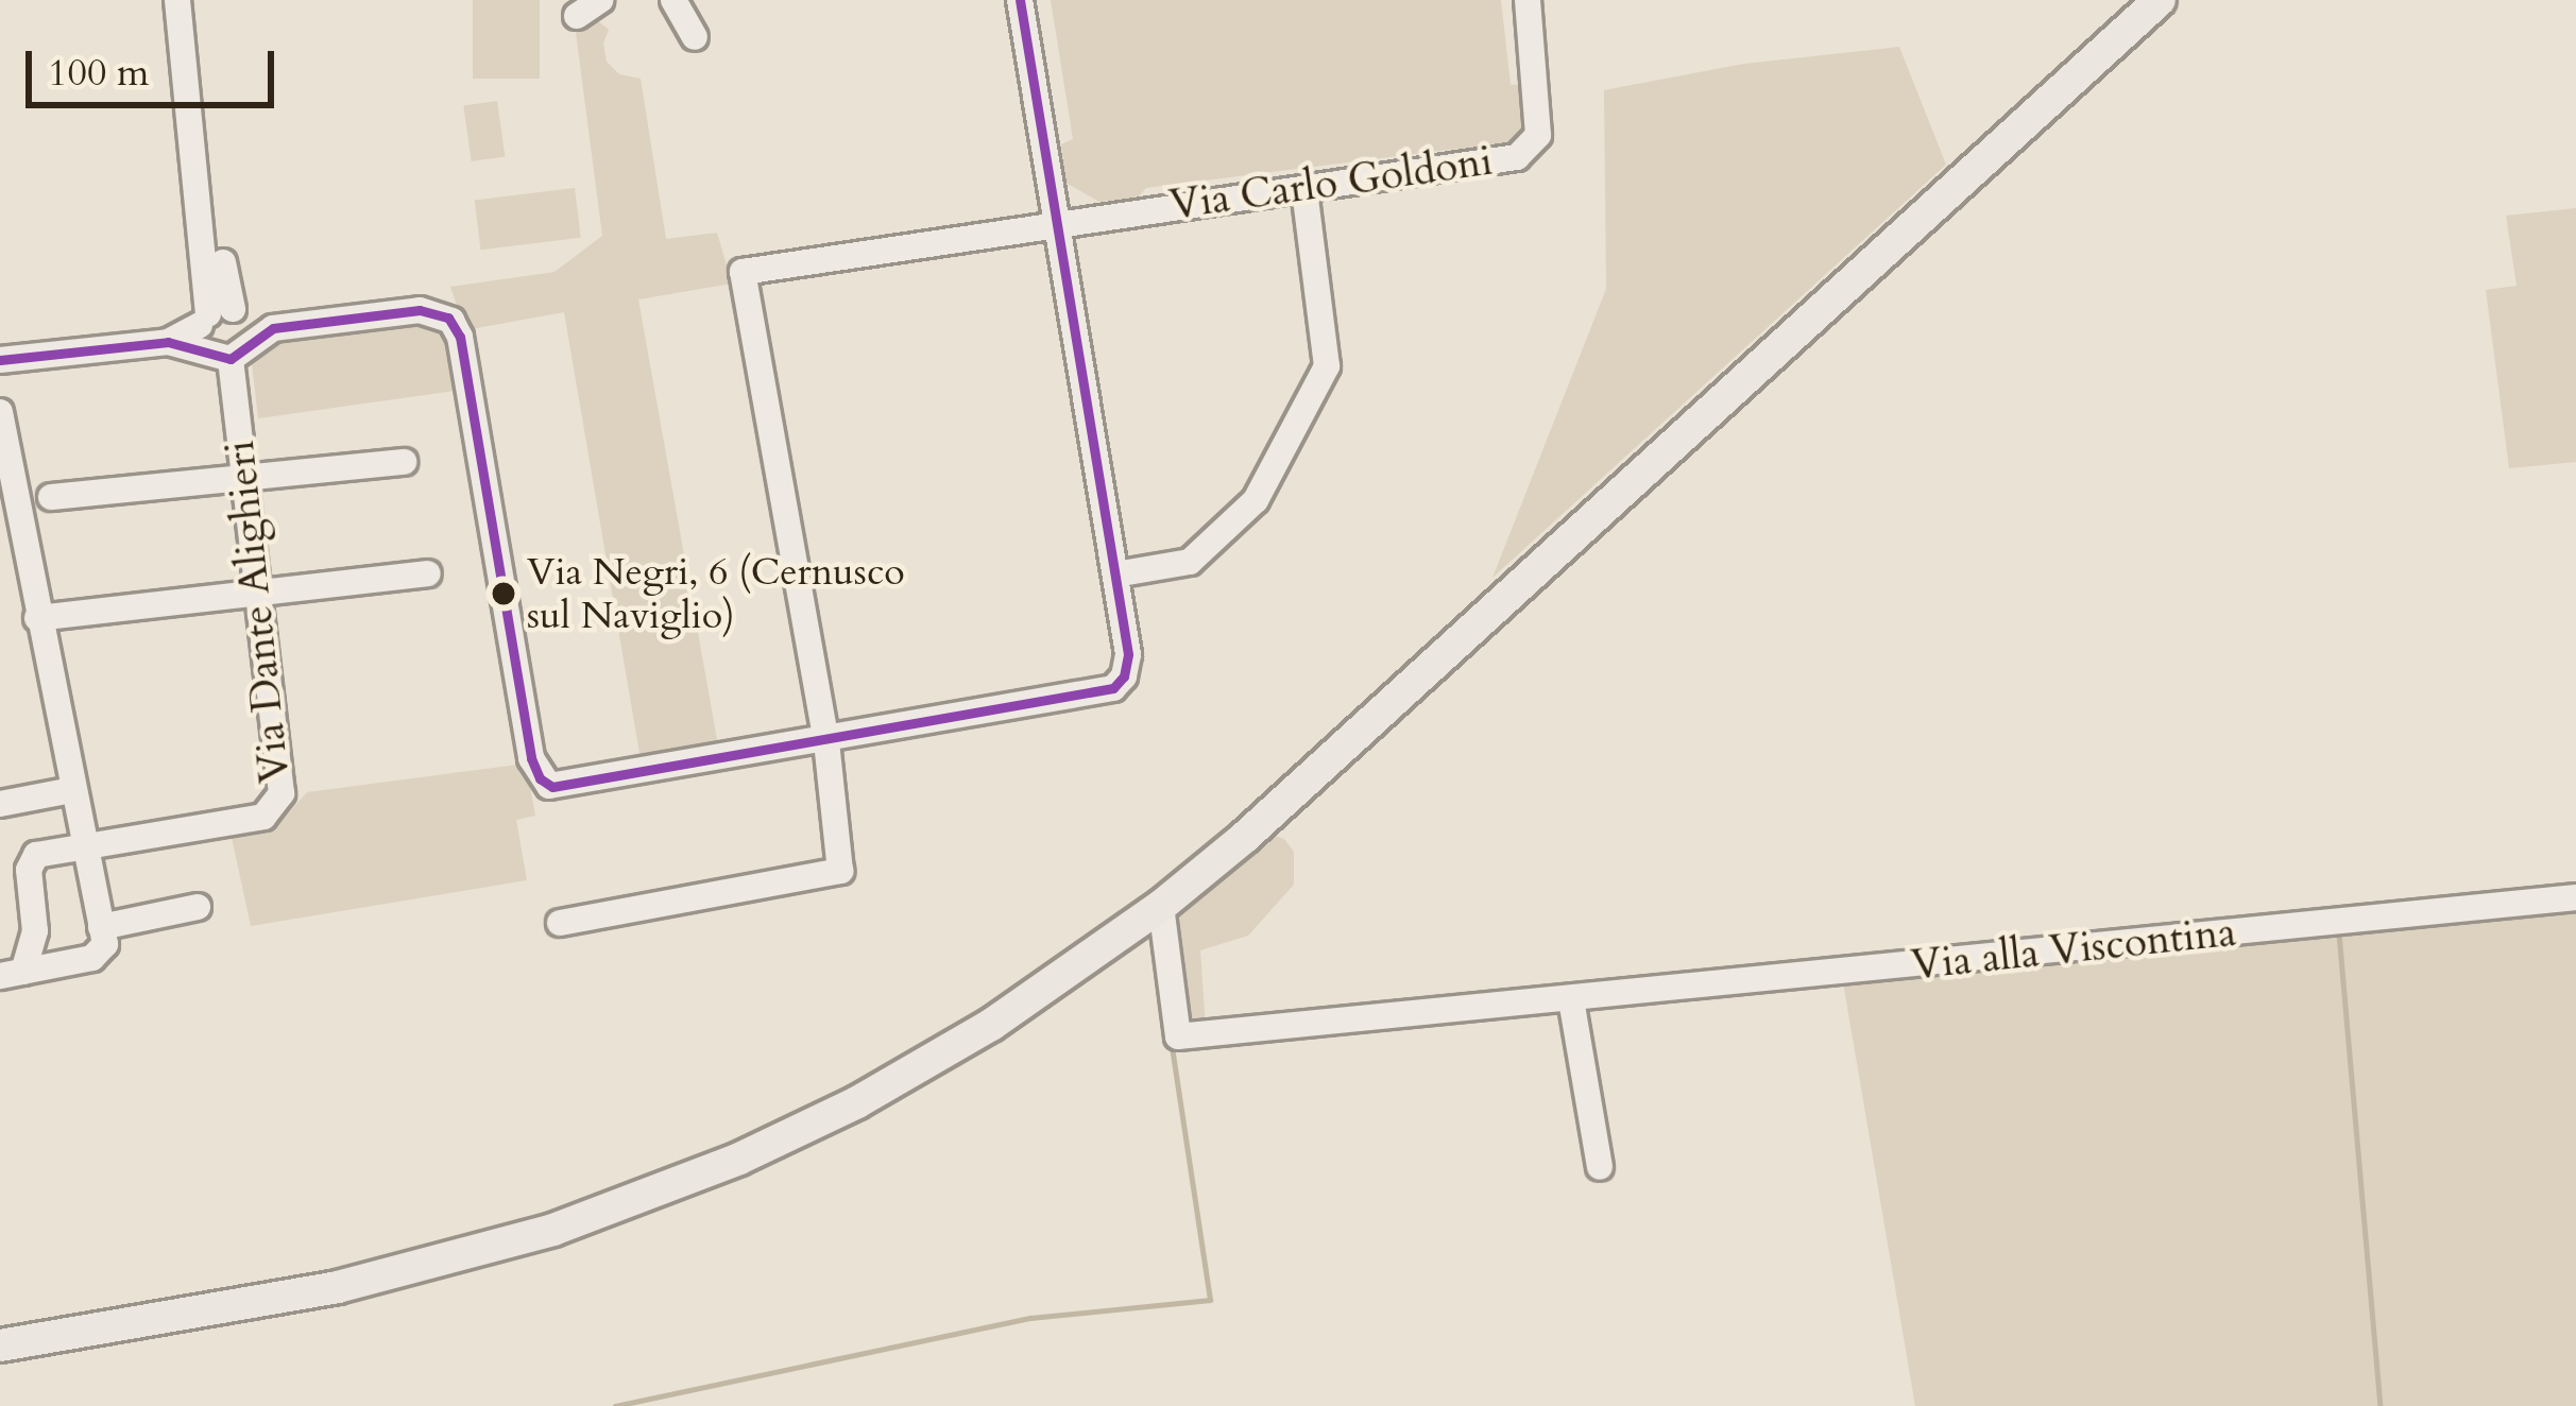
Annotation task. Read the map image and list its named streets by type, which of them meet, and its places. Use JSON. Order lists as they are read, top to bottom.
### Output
{
  "streets": {
    "street": ["Via Carlo Goldoni", "Via Dante Alighieri", "Via alla Viscontina"]
  },
  "places": ["Via Negri, 6 (Cernusco sul Naviglio)"],
  "scale_bar": "100 m"
}
